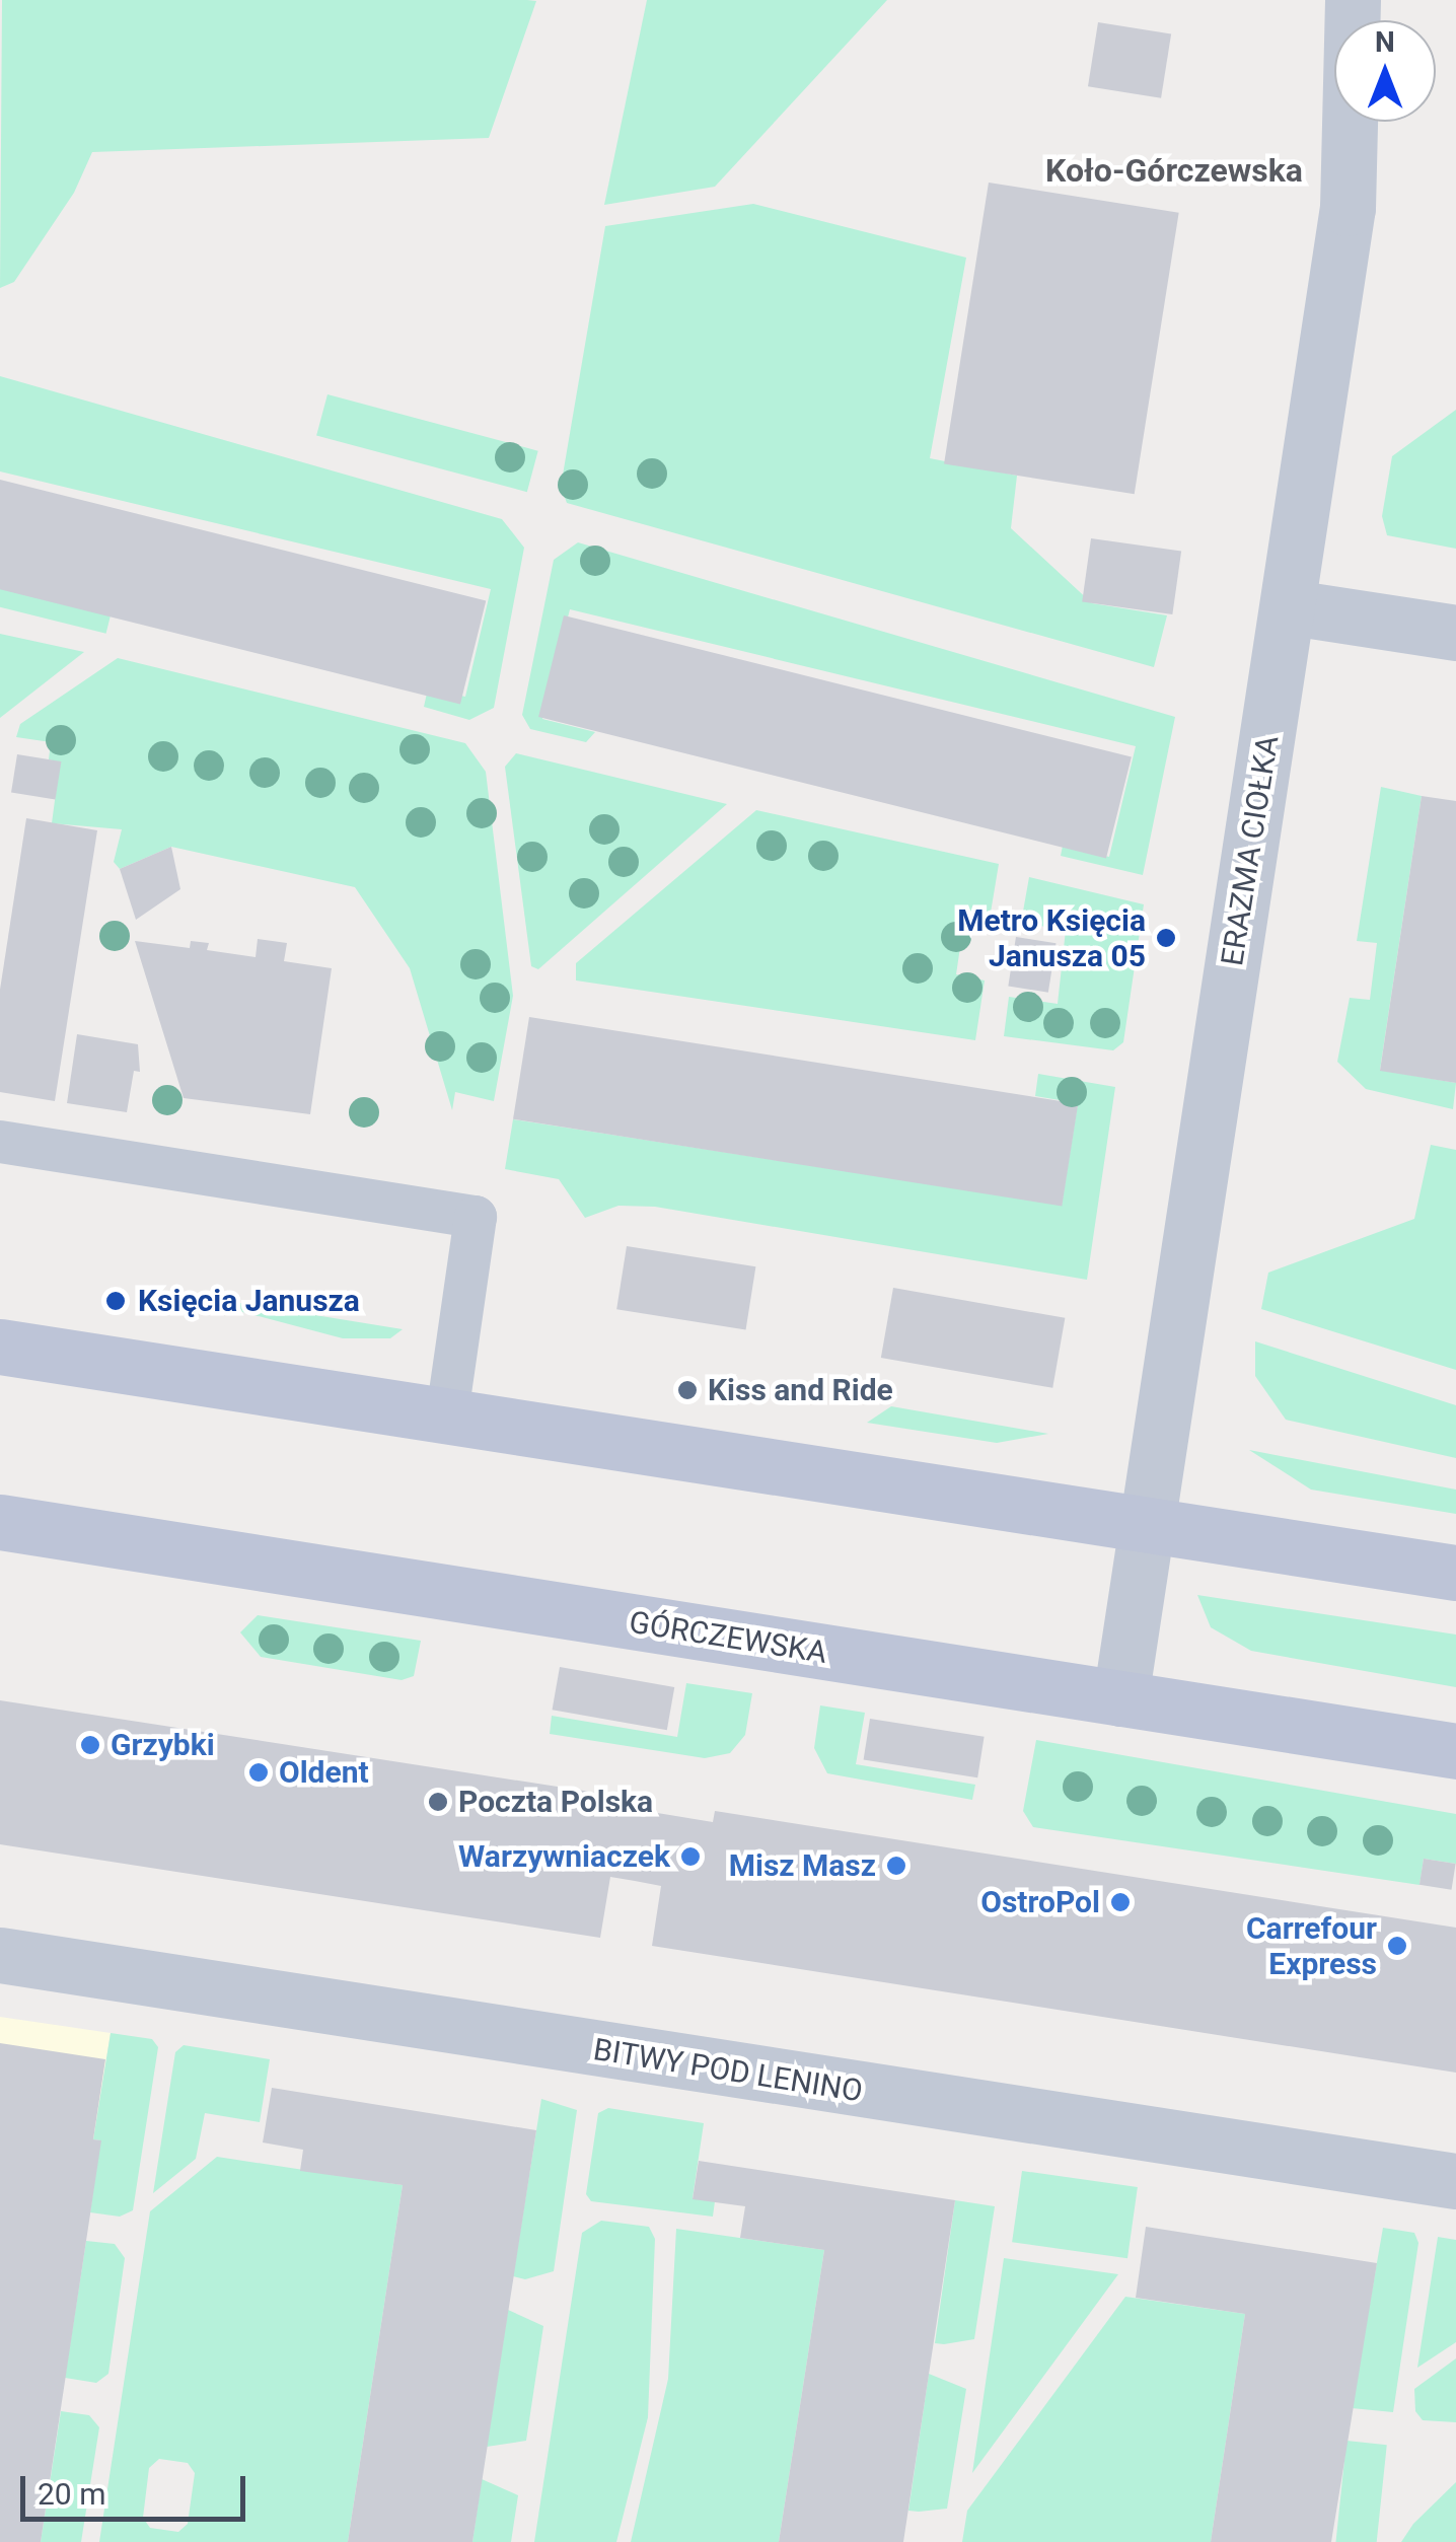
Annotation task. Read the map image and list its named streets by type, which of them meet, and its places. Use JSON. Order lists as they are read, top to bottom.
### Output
{
  "streets": {
    "main road": ["GÓRCZEWSKA"],
    "street": ["ERAZMA CIOŁKA", "BITWY POD LENINO"]
  },
  "crossings": [
    ["ERAZMA CIOŁKA", "GÓRCZEWSKA"]
  ],
  "districts": ["Koło-Górczewska"],
  "places": [
    "Metro Księcia Janusza 05",
    "Księcia Janusza",
    "Kiss and Ride",
    "Grzybki",
    "Oldent",
    "Poczta Polska",
    "Warzywniaczek",
    "Misz Masz",
    "OstroPol",
    "Carrefour Express"
  ],
  "scale_bar": "20 m",
  "north": "top"
}
